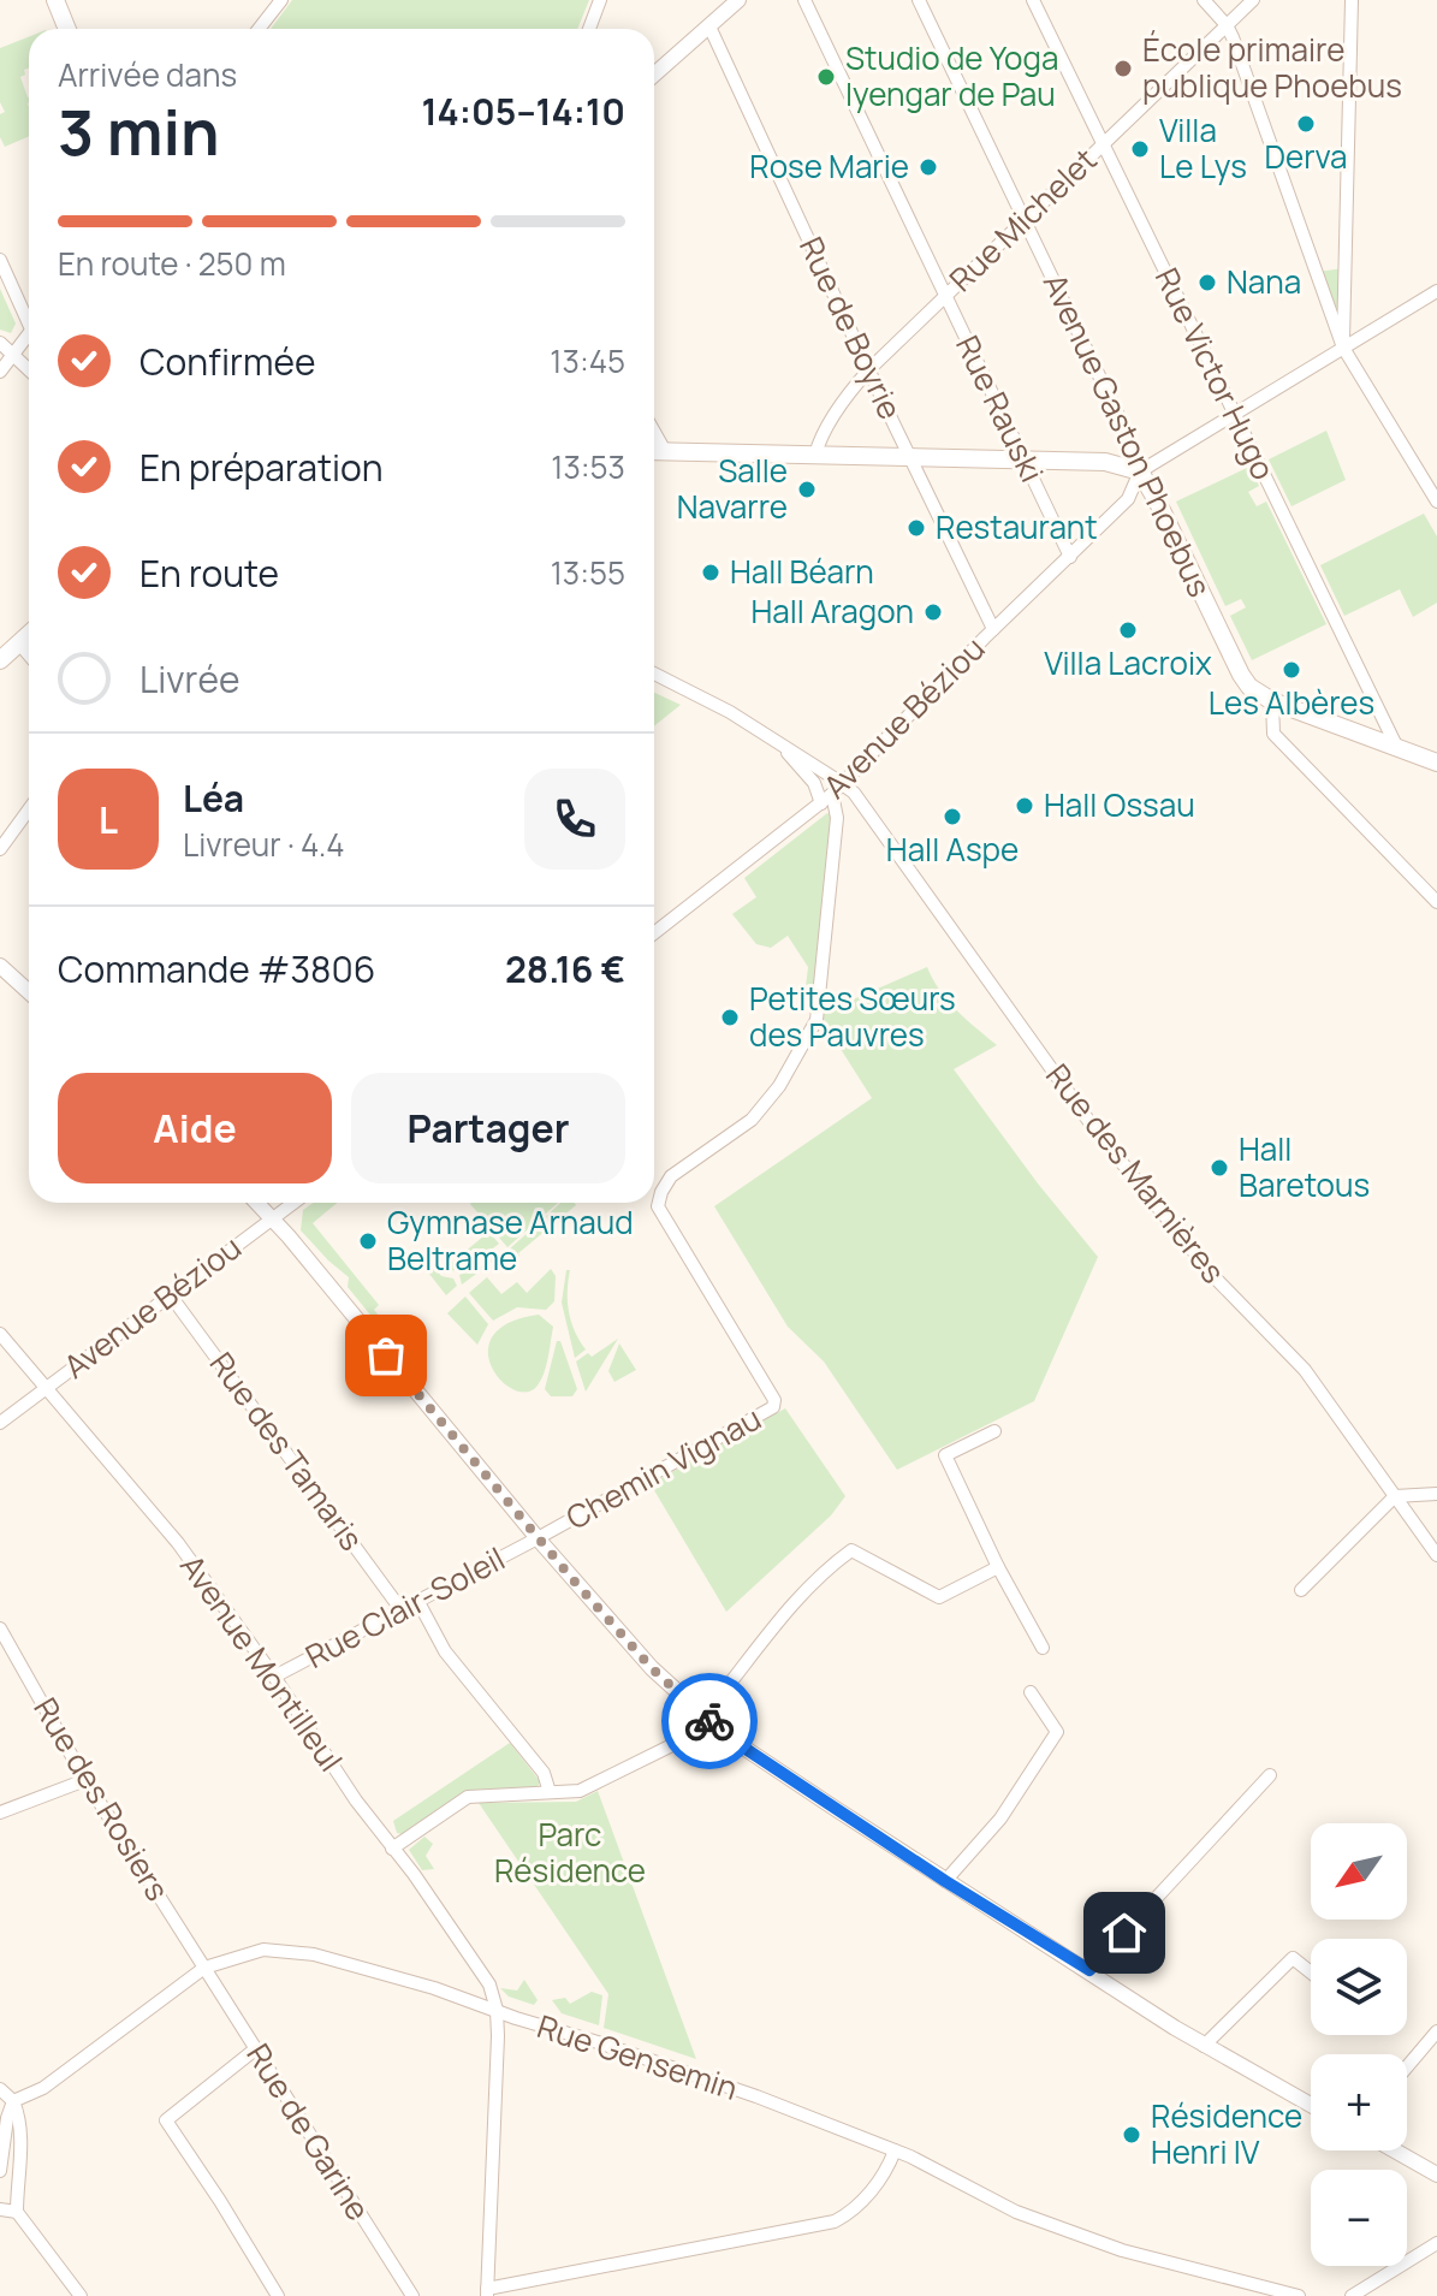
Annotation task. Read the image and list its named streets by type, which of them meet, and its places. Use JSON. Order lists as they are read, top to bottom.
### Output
{
  "streets": {
    "main road": ["Avenue Gaston Phoebus"],
    "street": [
      "Rue Michelet",
      "Rue de Boyrie",
      "Rue Victor Hugo",
      "Rue Rauski",
      "Avenue Béziou",
      "Rue des Marnières",
      "Rue des Tamaris",
      "Chemin Vignau",
      "Rue Clair-Soleil",
      "Avenue Montilleul",
      "Rue des Rosiers",
      "Rue Gensemin",
      "Rue de Garine"
    ]
  },
  "crossings": [
    ["Rue Michelet", "Rue de Boyrie"],
    ["Rue Michelet", "Rue Victor Hugo"],
    ["Rue Michelet", "Rue Rauski"],
    ["Rue Michelet", "Avenue Gaston Phoebus"],
    ["Rue de Boyrie", "Avenue Béziou"],
    ["Rue Victor Hugo", "Avenue Gaston Phoebus"],
    ["Rue Rauski", "Avenue Béziou"],
    ["Avenue Gaston Phoebus", "Avenue Béziou"],
    ["Avenue Béziou", "Rue des Marnières"],
    ["Avenue Béziou", "Rue des Tamaris"],
    ["Avenue Béziou", "Chemin Vignau"],
    ["Avenue Béziou", "Avenue Montilleul"],
    ["Rue des Tamaris", "Rue Clair-Soleil"],
    ["Chemin Vignau", "Rue Clair-Soleil"],
    ["Rue Clair-Soleil", "Avenue Montilleul"],
    ["Avenue Montilleul", "Rue Gensemin"],
    ["Rue des Rosiers", "Rue Gensemin"],
    ["Rue des Rosiers", "Rue de Garine"],
    ["Rue Gensemin", "Rue de Garine"]
  ],
  "parks": ["Parc Résidence"],
  "places": [
    "École primaire publique Phoebus",
    "Studio de Yoga Iyengar de Pau",
    "Derva",
    "Villa Le Lys",
    "Rose Marie",
    "Nana",
    "Salle Navarre",
    "Restaurant",
    "Hall Béarn",
    "Hall Aragon",
    "Villa Lacroix",
    "Les Albères",
    "Hall Ossau",
    "Hall Aspe",
    "Petites Sœurs des Pauvres",
    "Hall Baretous",
    "Gymnase Arnaud Beltrame",
    "Résidence Henri IV"
  ],
  "north": "bottom left",
  "page": {
    "heading": ["3 min", "Arrivée dans", "14:05–14:10"],
    "panel": [
      "Léa",
      "Livreur · 4.4",
      "Commande #3806",
      "28.16 €"
    ],
    "bar": "En route · 250 m",
    "list": [
      ["Confirmée", "13:45"],
      ["En préparation", "13:53"],
      ["En route", "13:55"],
      "Livrée"
    ],
    "round": "L",
    "buttons": ["Aide", "Partager"],
    "map_buttons": ["+", "−"]
  }
}
